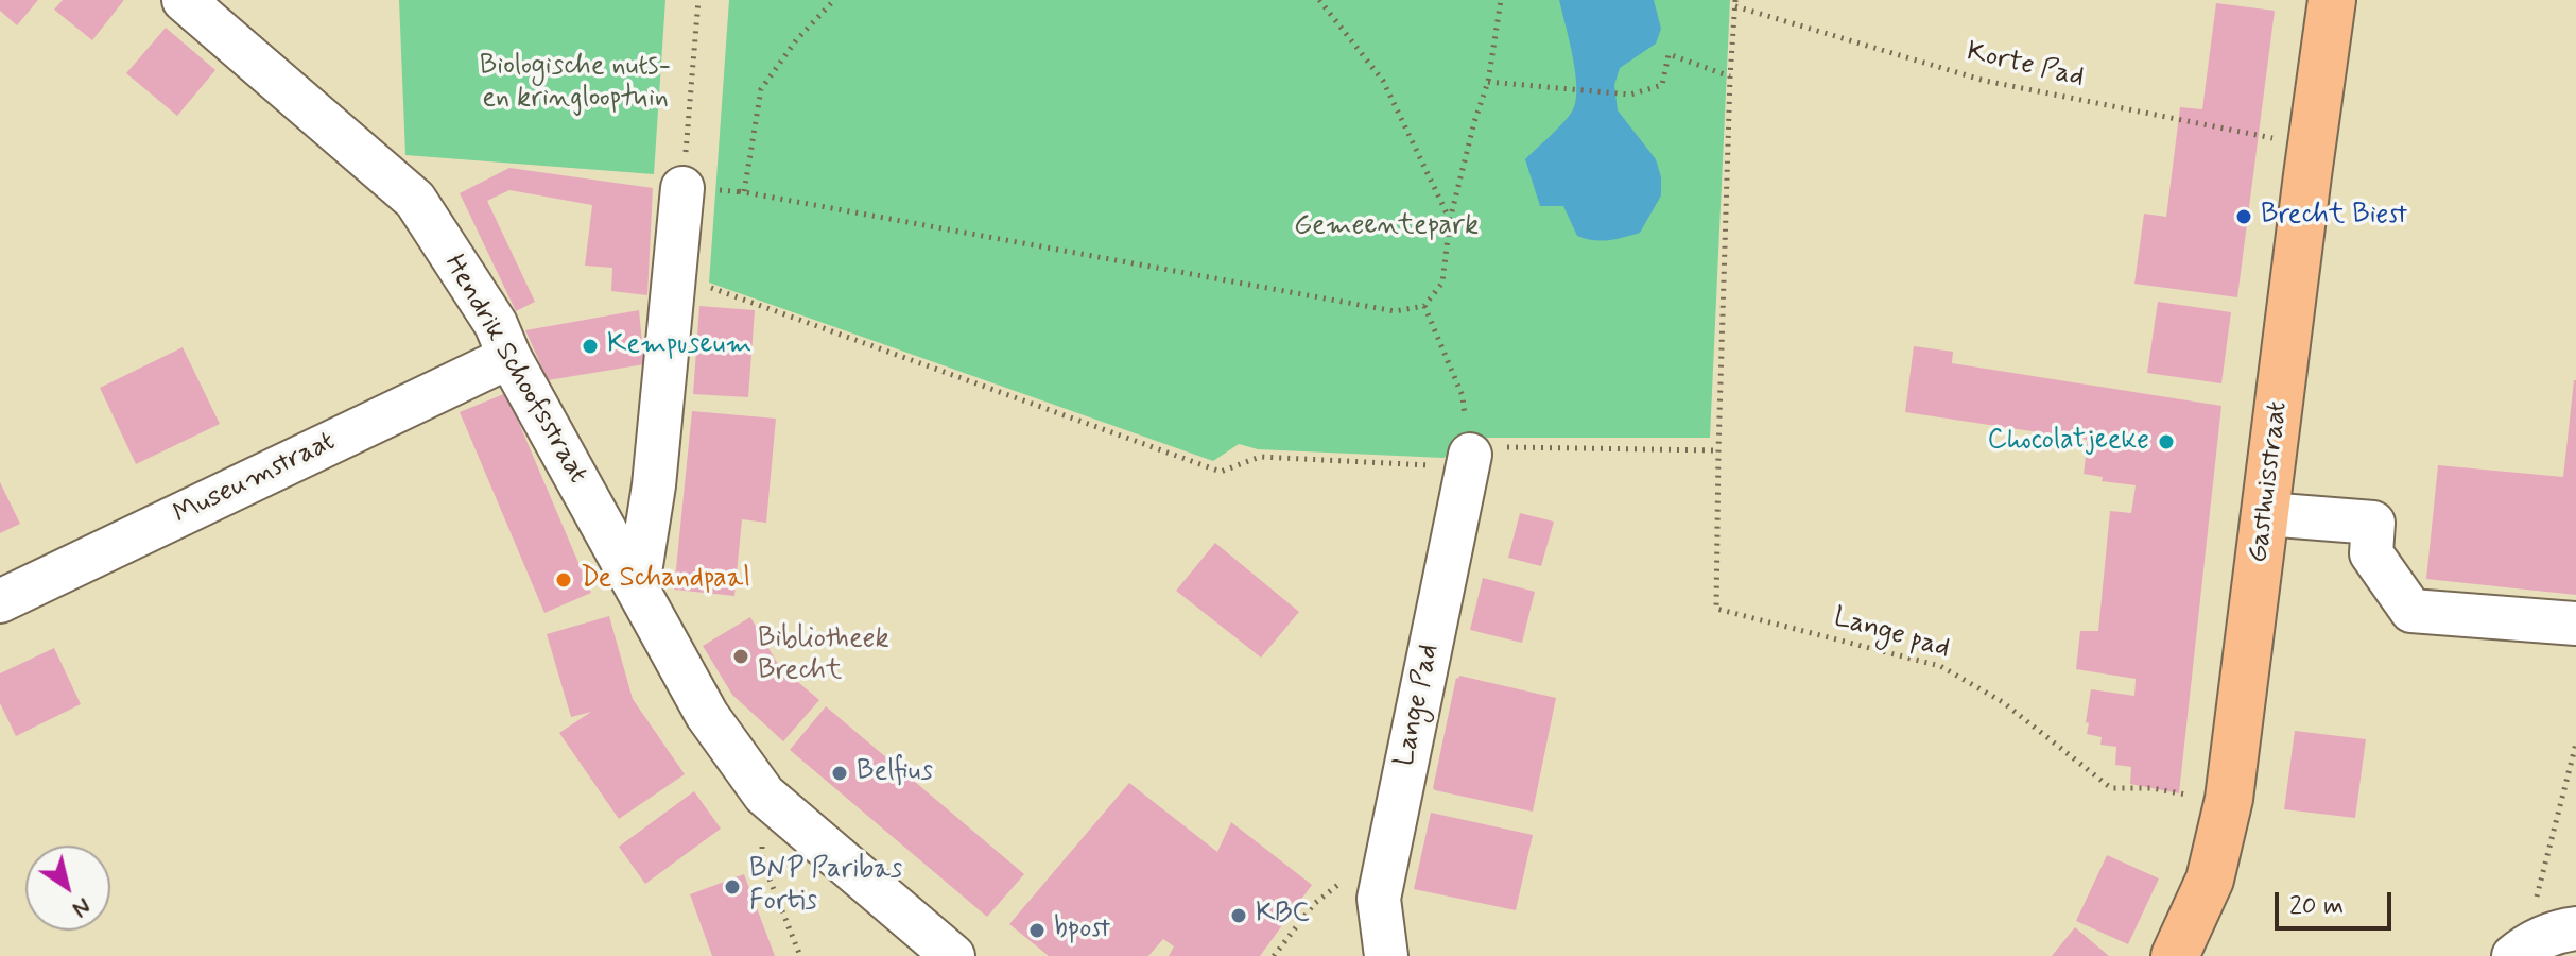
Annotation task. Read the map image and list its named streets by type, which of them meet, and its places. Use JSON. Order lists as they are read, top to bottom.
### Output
{
  "streets": {
    "main road": ["Gasthuisstraat"],
    "street": ["Hendrik Schoofsstraat", "Museumstraat", "Lange Pad"],
    "path": ["Korte Pad", "Lange pad"]
  },
  "crossings": [
    ["Korte Pad", "Gasthuisstraat"],
    ["Hendrik Schoofsstraat", "Museumstraat"],
    ["Gasthuisstraat", "Lange pad"]
  ],
  "parks": ["Biologische nuts- en kringlooptuin", "Gemeentepark"],
  "places": [
    "Brecht Biest",
    "Kempuseum",
    "Chocolatjeeke",
    "De Schandpaal",
    "Bibliotheek Brecht",
    "Belfius",
    "BNP Paribas Fortis",
    "KBC",
    "bpost"
  ],
  "scale_bar": "20 m",
  "north": "bottom right"
}
